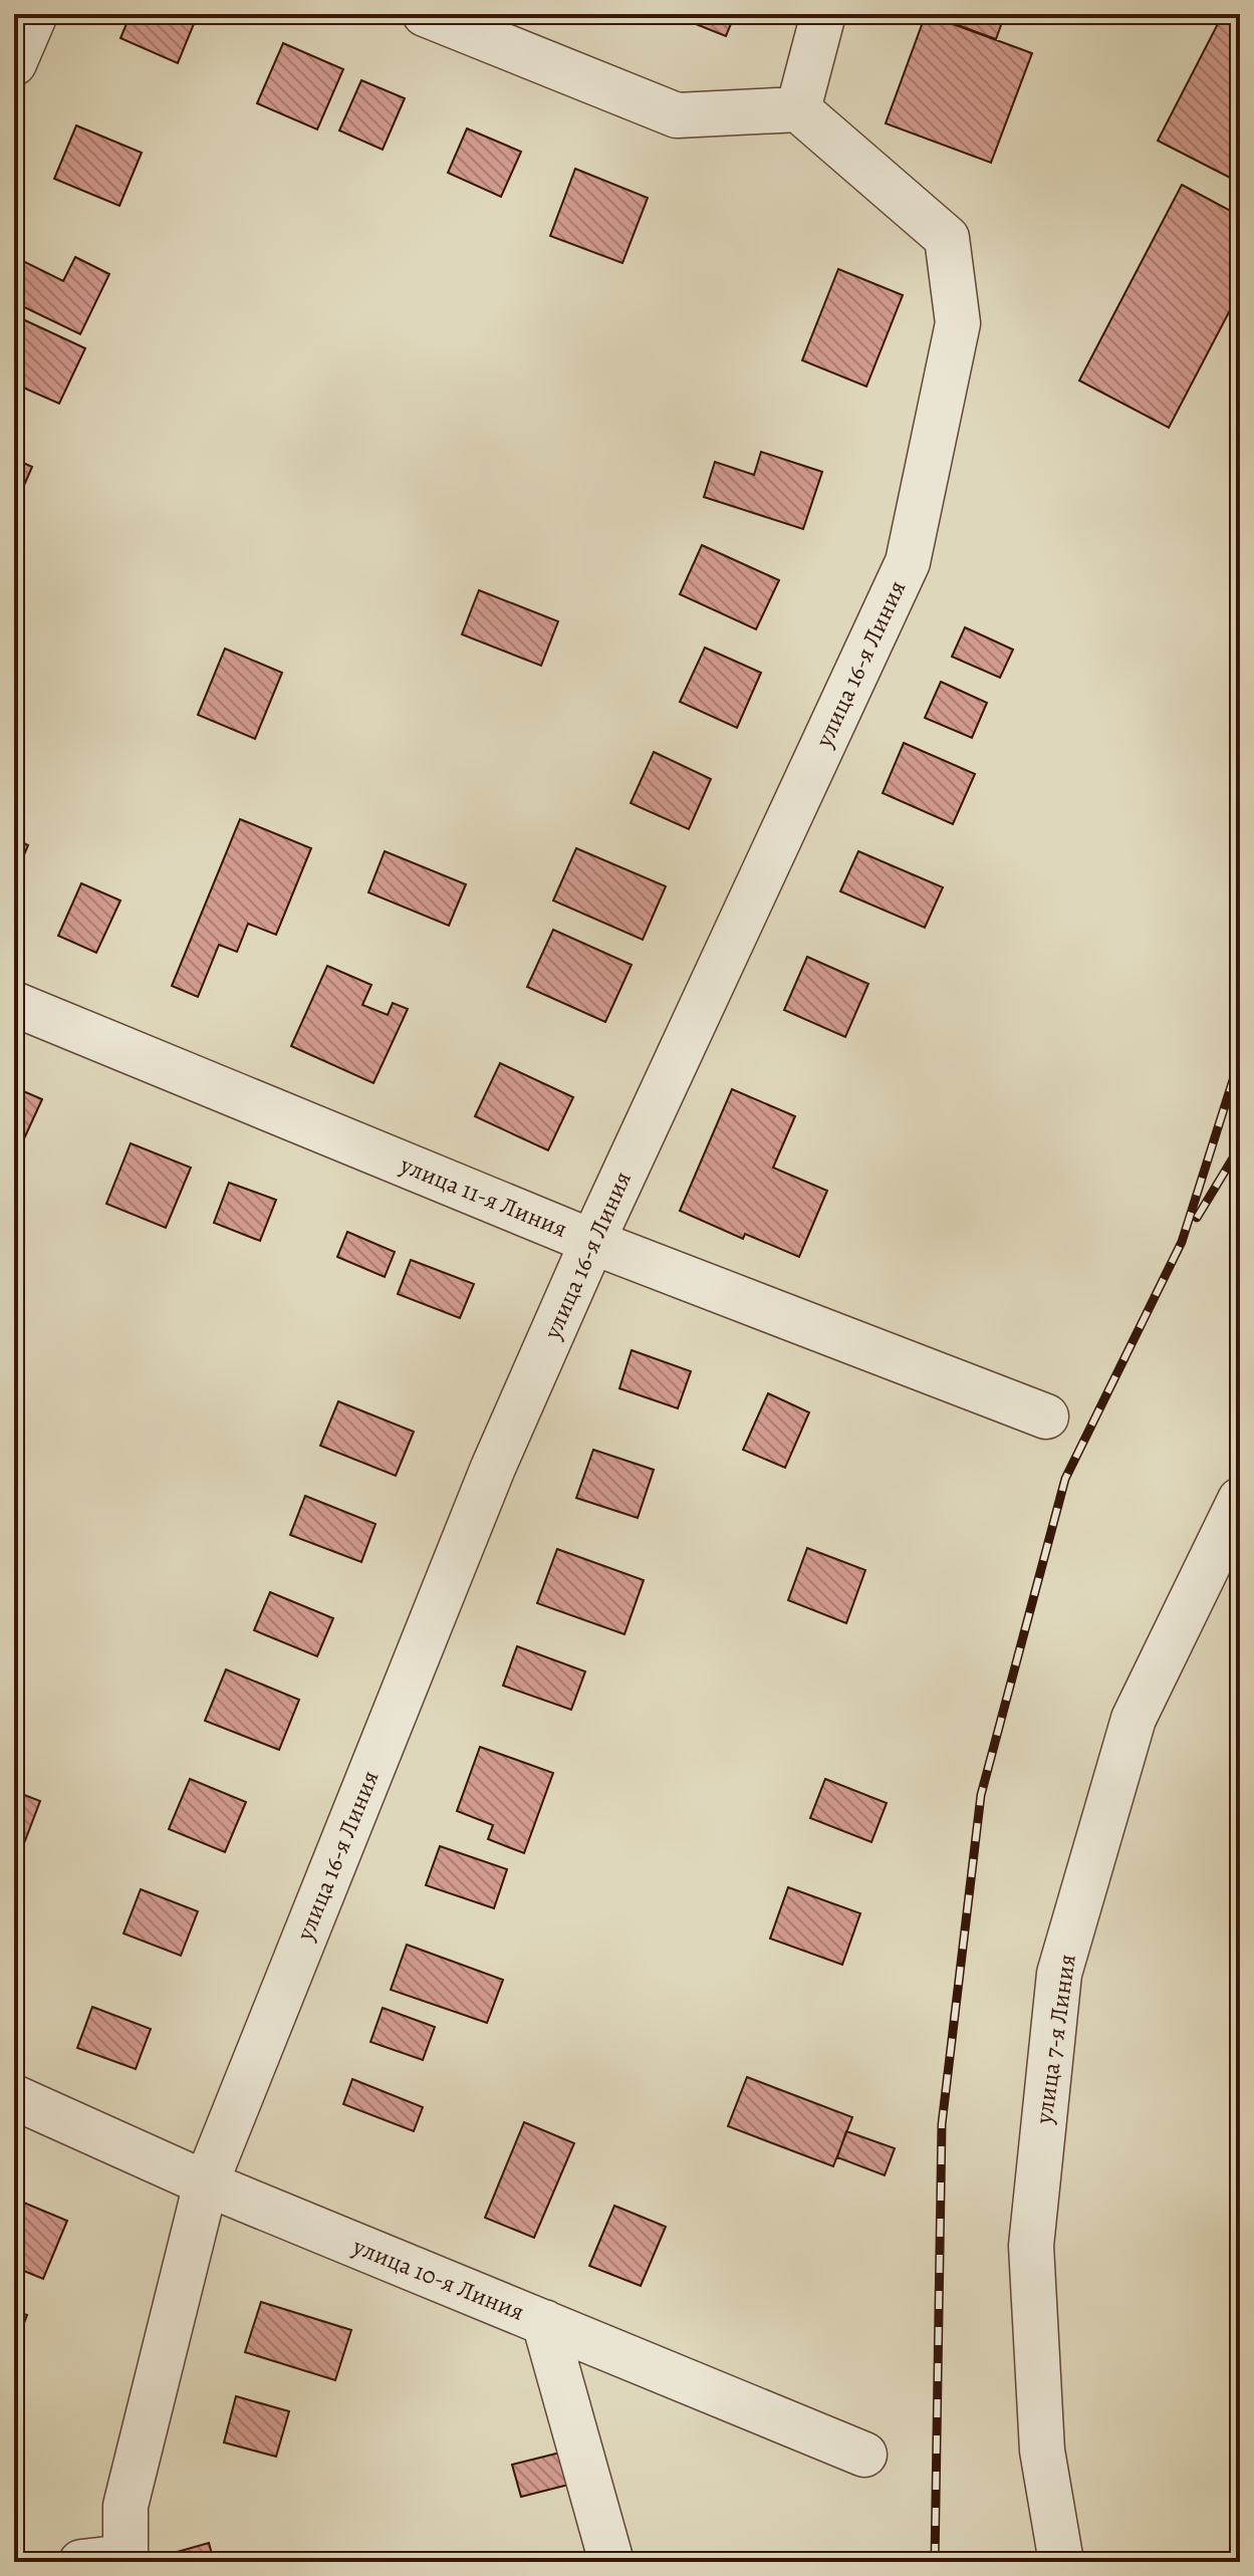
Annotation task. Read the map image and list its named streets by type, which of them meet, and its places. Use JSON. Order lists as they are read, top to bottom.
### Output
{
  "streets": {
    "street": [
      "улица 16-я Линия",
      "улица 11-я Линия",
      "улица 7-я Линия",
      "улица 10-я Линия"
    ]
  },
  "crossings": [
    ["улица 16-я Линия", "улица 11-я Линия"],
    ["улица 16-я Линия", "улица 10-я Линия"]
  ]
}
